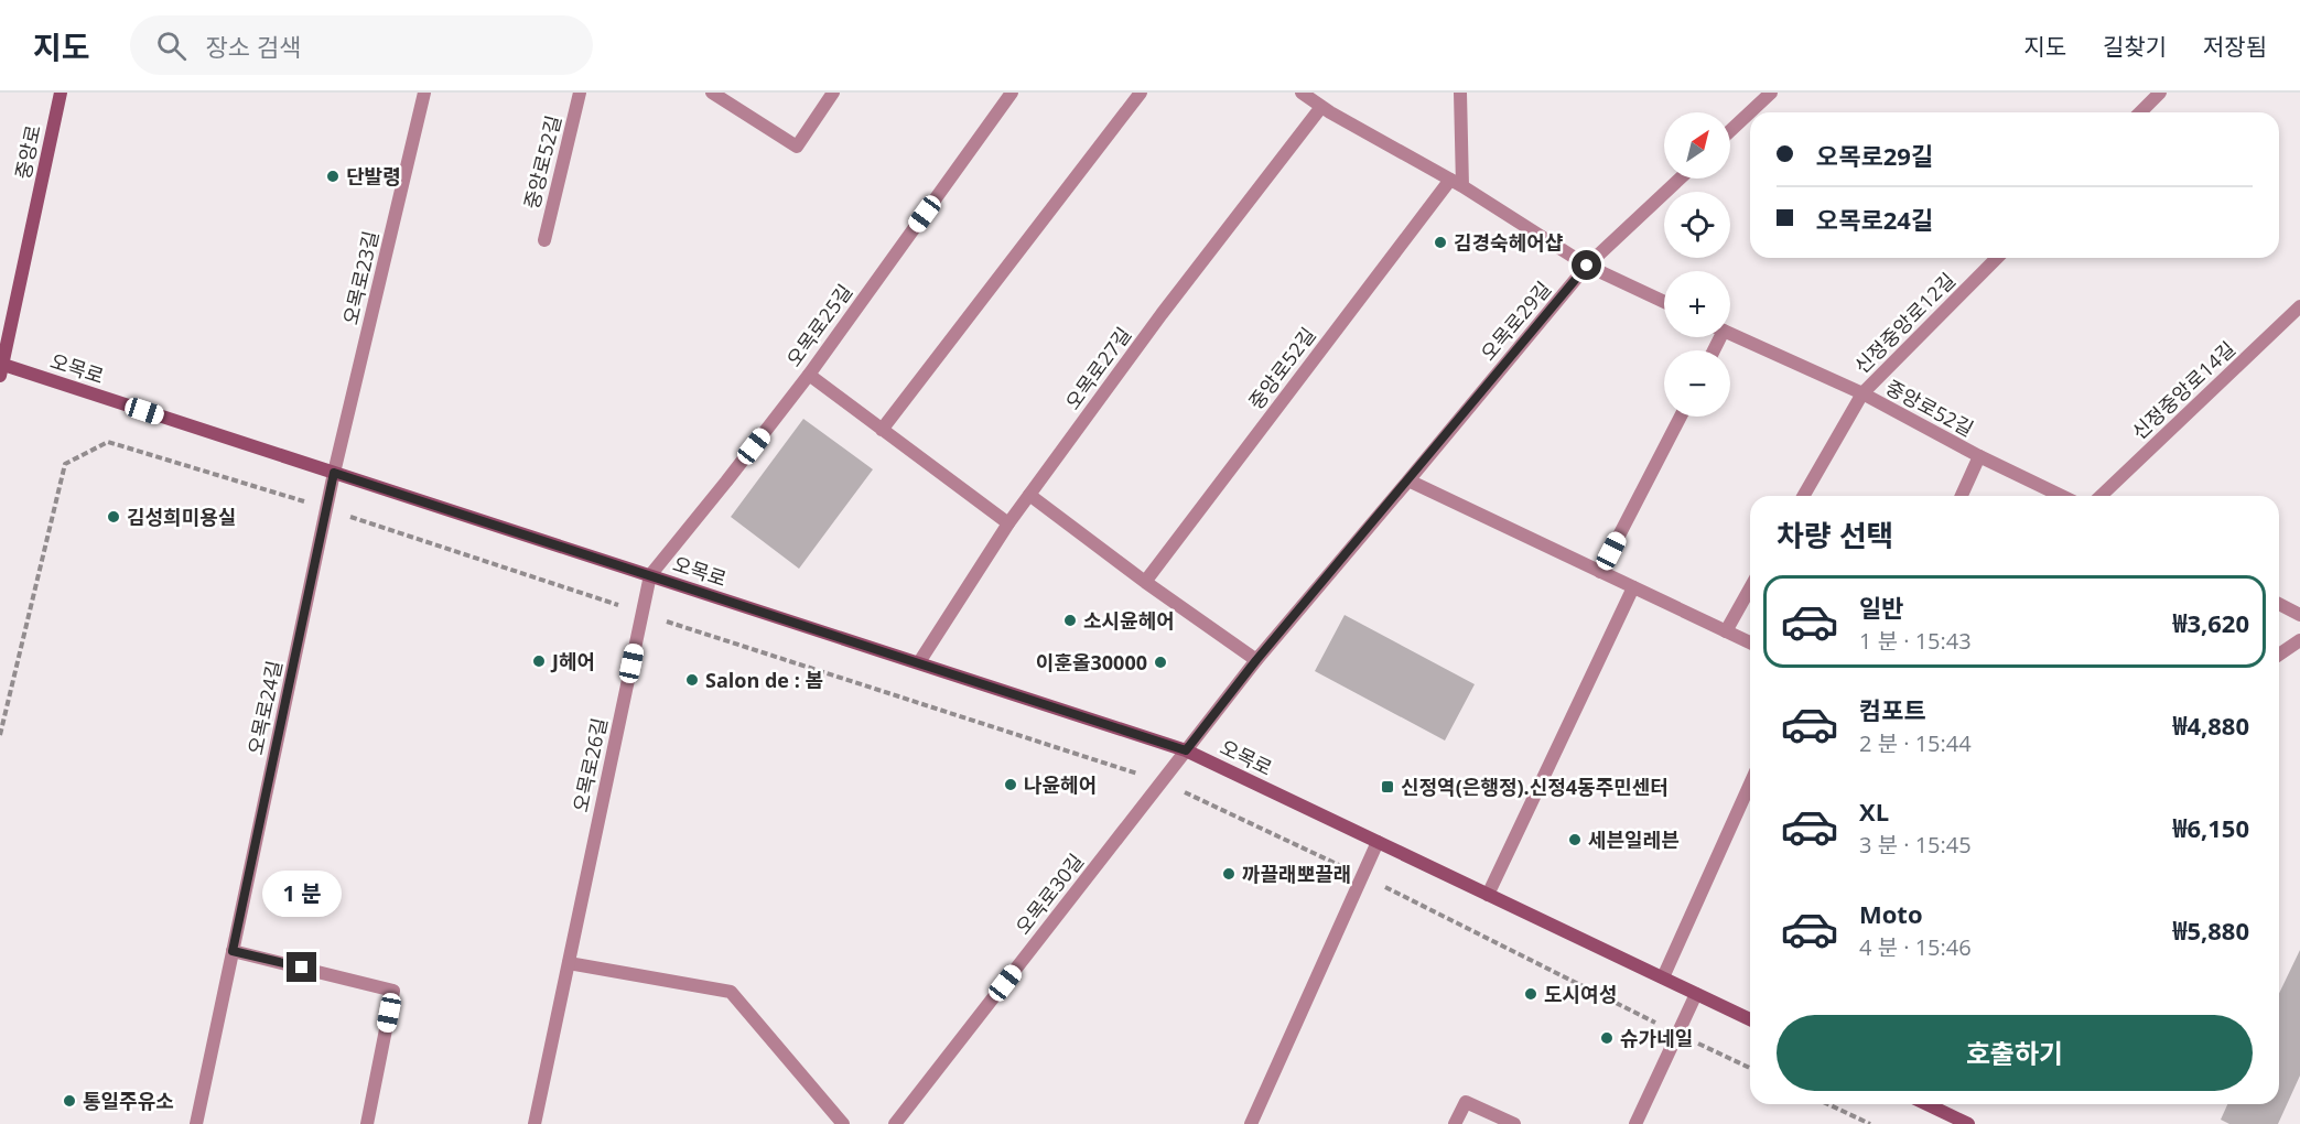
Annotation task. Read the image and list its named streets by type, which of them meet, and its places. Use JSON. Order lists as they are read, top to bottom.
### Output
{
  "streets": {
    "main road": ["중앙로", "오목로"],
    "street": [
      "중앙로52길",
      "오목로23길",
      "오목로29길",
      "신정중앙로12길",
      "오목로25길",
      "오목로27길",
      "신정중앙로14길",
      "오목로24길",
      "오목로26길",
      "오목로30길"
    ]
  },
  "crossings": [
    ["중앙로", "오목로"],
    ["중앙로52길", "신정중앙로12길"],
    ["오목로23길", "오목로"],
    ["오목로23길", "오목로24길"],
    ["오목로29길", "오목로"],
    ["오목로29길", "오목로30길"],
    ["오목로25길", "오목로"],
    ["오목로25길", "오목로26길"],
    ["오목로", "오목로27길"],
    ["오목로", "오목로24길"],
    ["오목로", "오목로26길"],
    ["오목로", "오목로30길"]
  ],
  "places": {
    "other": [
      "단발령",
      "김경숙헤어샵",
      "김성희미용실",
      "소시윤헤어",
      "J헤어",
      "이훈올30000",
      "Salon de : 봄",
      "나윤헤어",
      "세븐일레븐",
      "까끌래뽀끌래",
      "도시여성",
      "슈가네일",
      "통일주유소"
    ],
    "transit": ["신정역(은행정).신정4동주민센터"]
  },
  "north": "top right",
  "page": {
    "header": "지도",
    "search": "장소 검색",
    "nav": ["지도", "길찾기", "저장됨"],
    "map_buttons": ["+", "−"],
    "banner": ["오목로29길", "오목로24길"],
    "heading": "차량 선택",
    "list": [
      {
        "name": "일반",
        "note": "1 분 · 15:43",
        "value": "₩3,620"
      },
      {
        "name": "컴포트",
        "note": "2 분 · 15:44",
        "value": "₩4,880"
      },
      {
        "name": "XL",
        "note": "3 분 · 15:45",
        "value": "₩6,150"
      },
      {
        "name": "Moto",
        "note": "4 분 · 15:46",
        "value": "₩5,880"
      }
    ],
    "bubble": "1 분",
    "buttons": "호출하기"
  }
}
